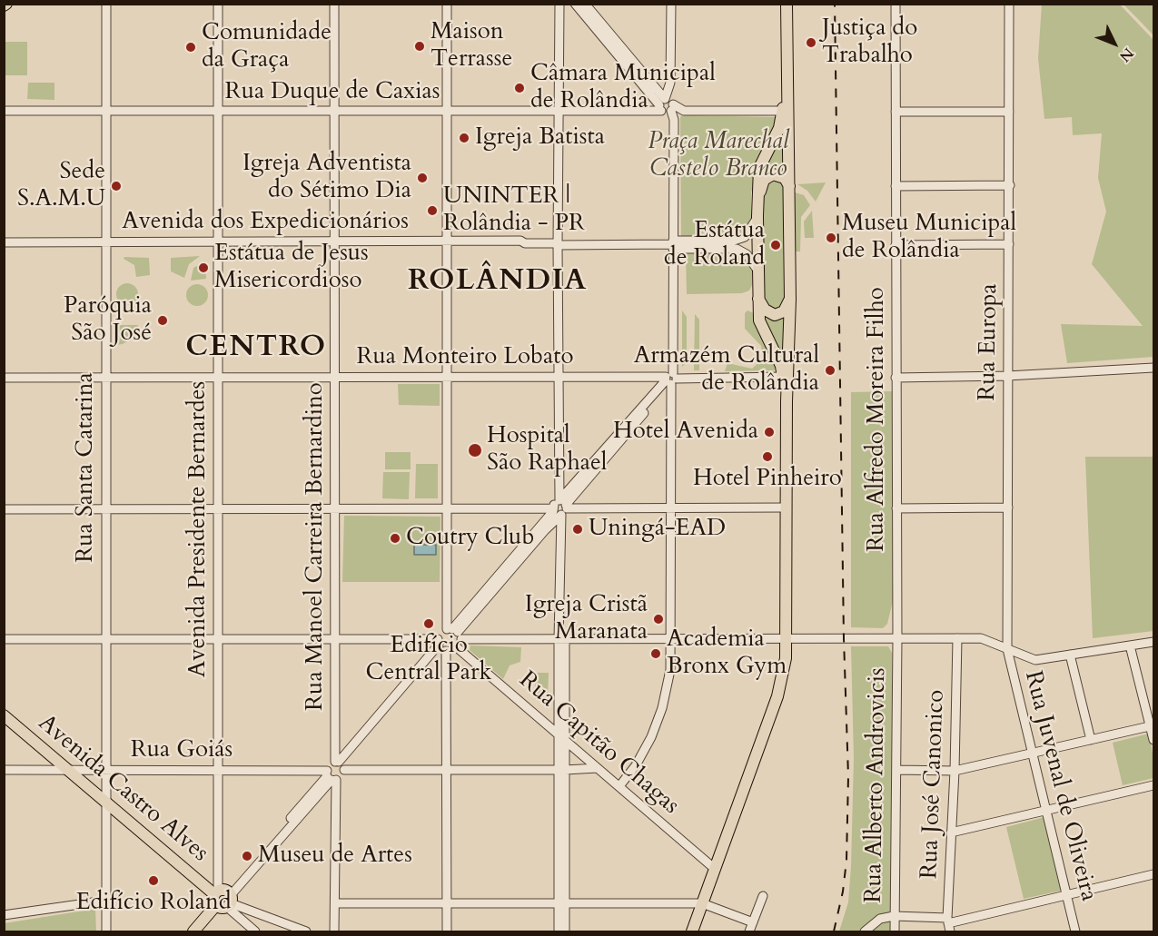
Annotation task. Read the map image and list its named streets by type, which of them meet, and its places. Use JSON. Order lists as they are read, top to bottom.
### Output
{
  "streets": {
    "main road": ["Avenida Castro Alves"],
    "street": [
      "Rua Duque de Caxias",
      "Avenida dos Expedicionários",
      "Rua Europa",
      "Rua Monteiro Lobato",
      "Rua Alfredo Moreira Filho",
      "Rua Santa Catarina",
      "Avenida Presidente Bernardes",
      "Rua Manoel Carreira Bernardino",
      "Rua Capitão Chagas",
      "Rua Goiás",
      "Rua José Canonico",
      "Rua Alberto Androvicis",
      "Rua Juvenal de Oliveira"
    ]
  },
  "crossings": [
    ["Rua Duque de Caxias", "Rua Santa Catarina"],
    ["Rua Duque de Caxias", "Rua Manoel Carreira Bernardino"],
    ["Avenida dos Expedicionários", "Rua Santa Catarina"],
    ["Avenida dos Expedicionários", "Avenida Presidente Bernardes"],
    ["Avenida dos Expedicionários", "Rua Manoel Carreira Bernardino"],
    ["Rua Europa", "Rua Juvenal de Oliveira"],
    ["Rua Monteiro Lobato", "Rua Santa Catarina"],
    ["Rua Monteiro Lobato", "Avenida Presidente Bernardes"],
    ["Rua Monteiro Lobato", "Rua Manoel Carreira Bernardino"],
    ["Rua Alfredo Moreira Filho", "Rua Alberto Androvicis"],
    ["Rua Santa Catarina", "Rua Goiás"],
    ["Rua Santa Catarina", "Avenida Castro Alves"],
    ["Avenida Presidente Bernardes", "Rua Goiás"],
    ["Avenida Presidente Bernardes", "Avenida Castro Alves"],
    ["Rua Goiás", "Avenida Castro Alves"]
  ],
  "districts": ["ROLÂNDIA", "CENTRO"],
  "parks": ["Praça Marechal Castelo Branco"],
  "places": [
    "Justiça do Trabalho",
    "Maison Terrasse",
    "Comunidade da Graça",
    "Câmara Municipal de Rolândia",
    "Igreja Batista",
    "Igreja Adventista do Sétimo Dia",
    "Sede S.A.M.U",
    "UNINTER | Rolândia - PR",
    "Museu Municipal de Rolândia",
    "Estátua de Roland",
    "Estátua de Jesus Misericordioso",
    "Paróquia São José",
    "Armazém Cultural de Rolândia",
    "Hotel Avenida",
    "Hospital São Raphael",
    "Hotel Pinheiro",
    "Uningá-EAD",
    "Coutry Club",
    "Igreja Cristã Maranata",
    "Edifício Central Park",
    "Academia Bronx Gym",
    "Museu de Artes",
    "Edifício Roland"
  ],
  "north": "bottom right"
}
